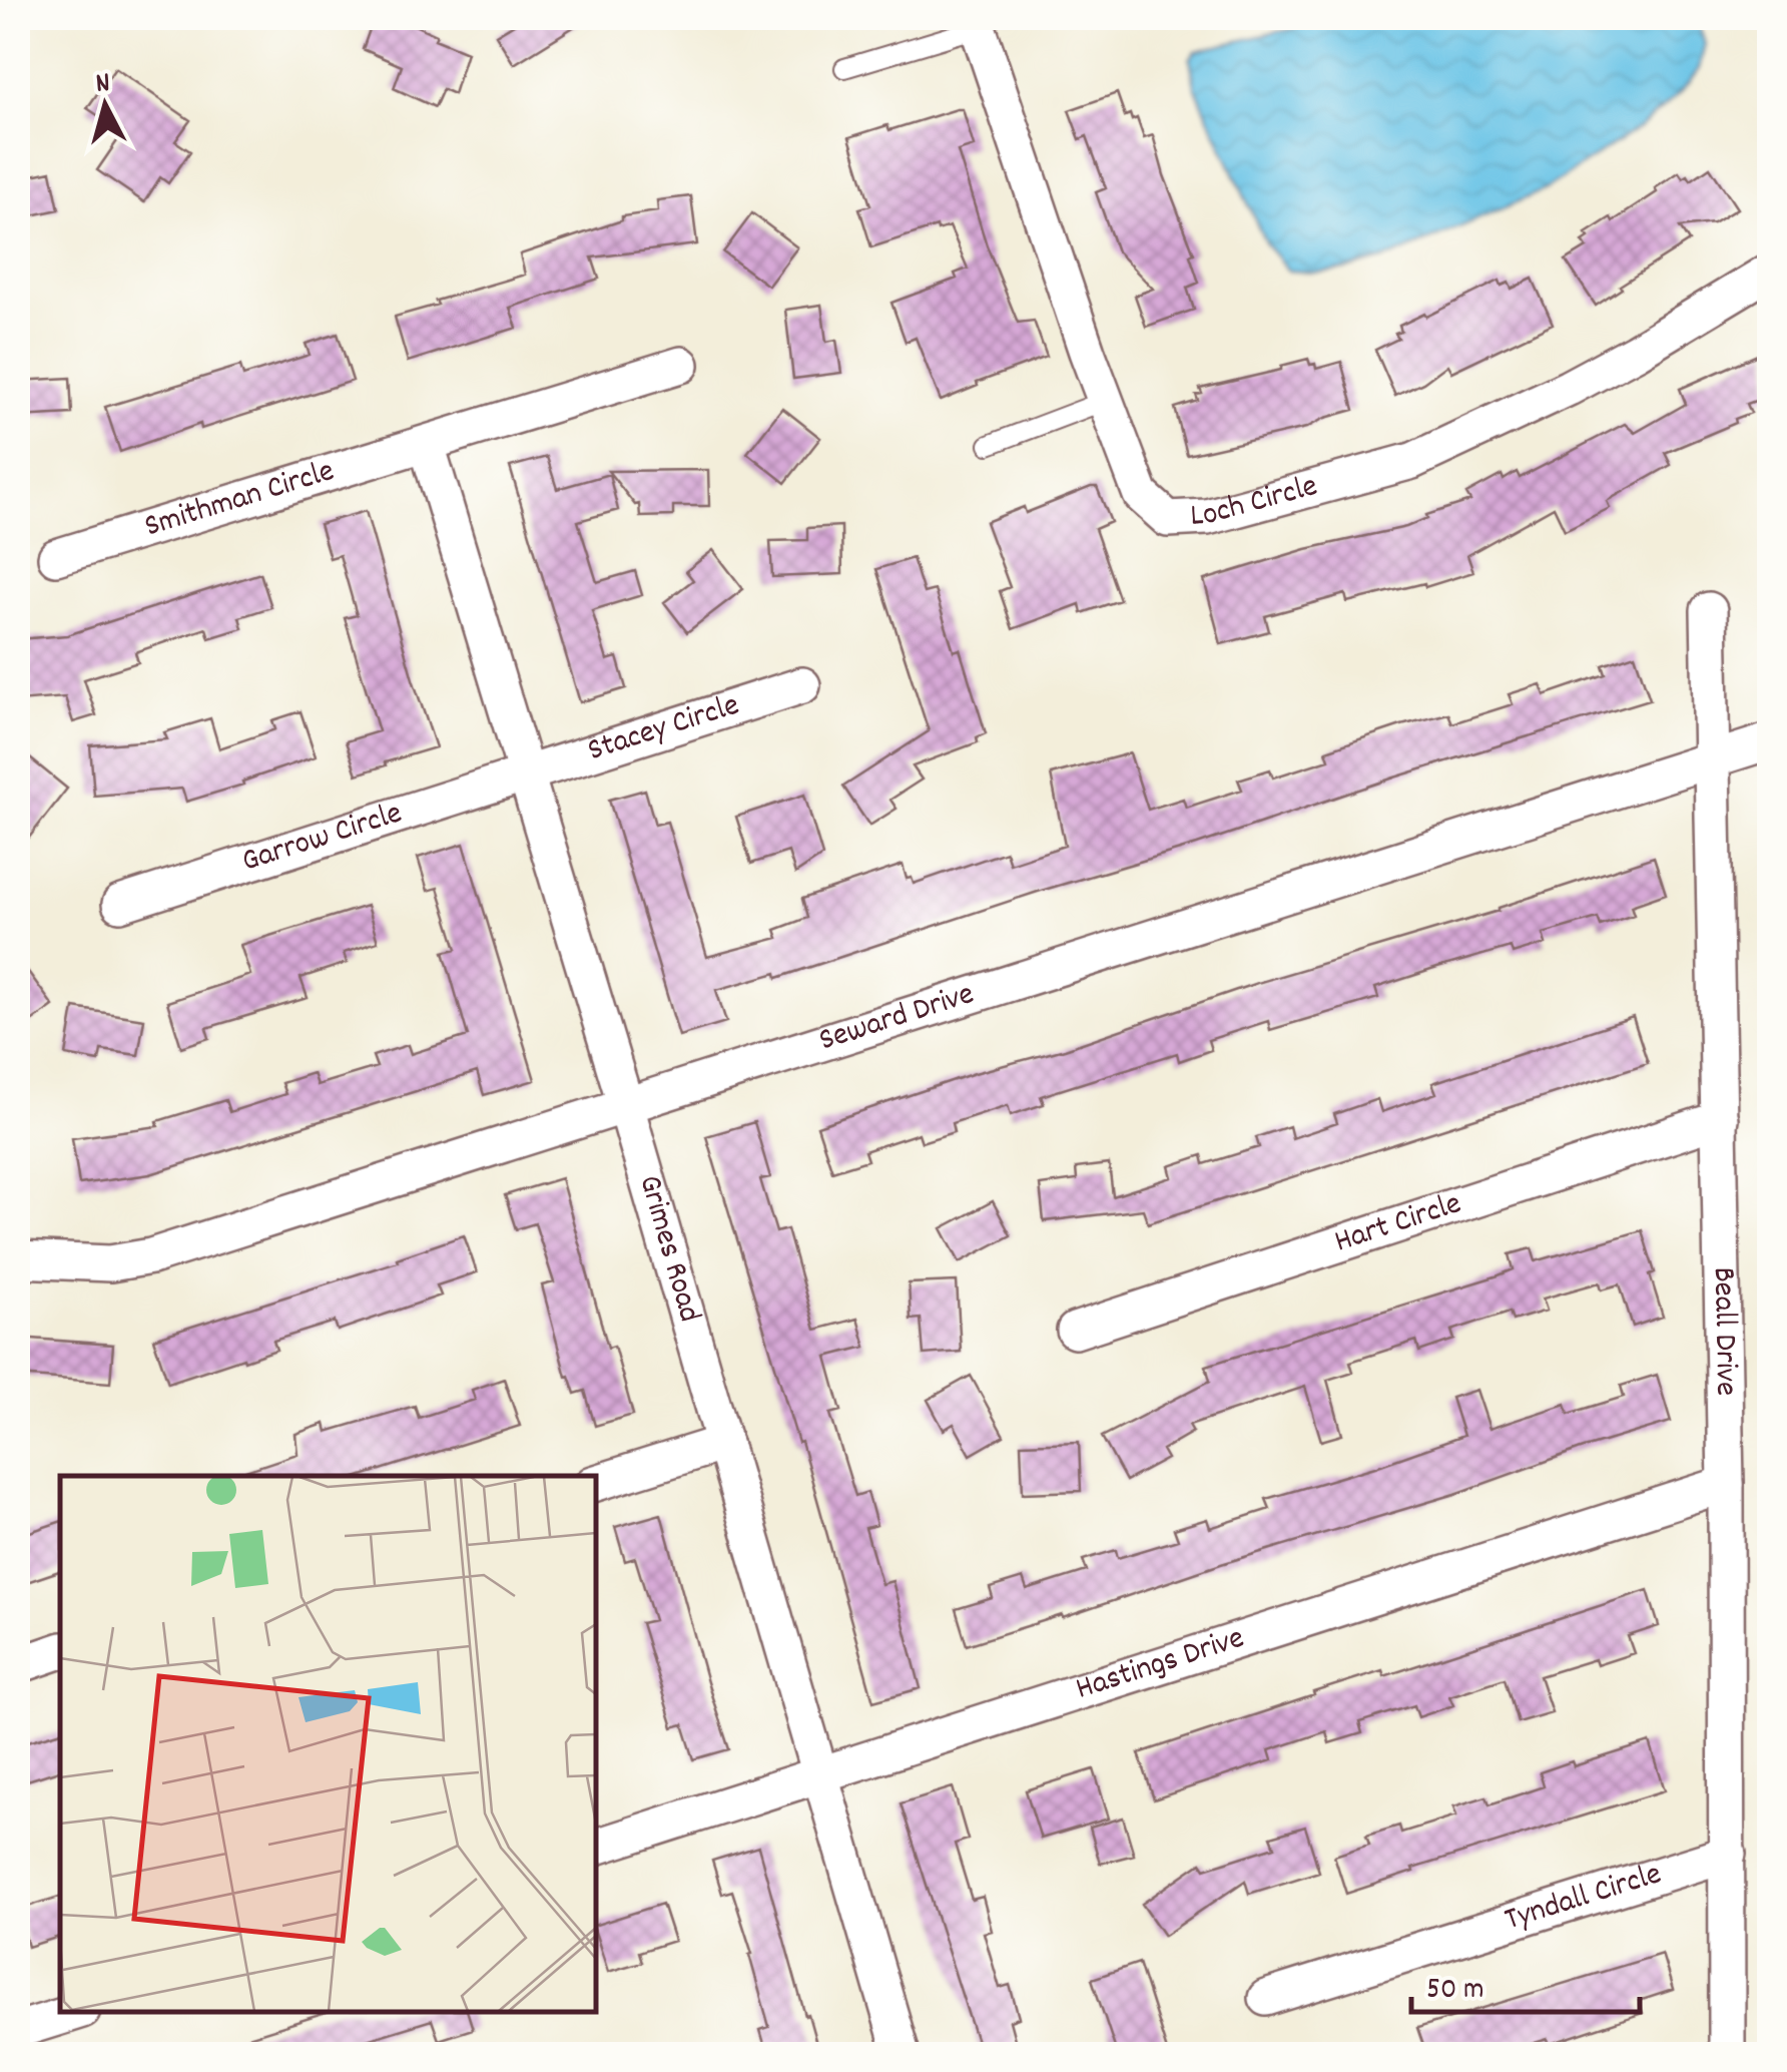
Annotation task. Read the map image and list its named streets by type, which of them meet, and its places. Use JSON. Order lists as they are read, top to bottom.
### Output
{
  "streets": {
    "street": [
      "Smithman Circle",
      "Loch Circle",
      "Stacey Circle",
      "Garrow Circle",
      "Seward Drive",
      "Hart Circle",
      "Grimes Road",
      "Beall Drive",
      "Hastings Drive",
      "Tyndall Circle"
    ]
  },
  "crossings": [
    ["Smithman Circle", "Grimes Road"],
    ["Stacey Circle", "Garrow Circle"],
    ["Stacey Circle", "Grimes Road"],
    ["Garrow Circle", "Grimes Road"],
    ["Seward Drive", "Grimes Road"],
    ["Seward Drive", "Beall Drive"],
    ["Hart Circle", "Beall Drive"],
    ["Grimes Road", "Hastings Drive"],
    ["Beall Drive", "Hastings Drive"],
    ["Beall Drive", "Tyndall Circle"]
  ],
  "scale_bar": "50 m",
  "north": "top"
}
